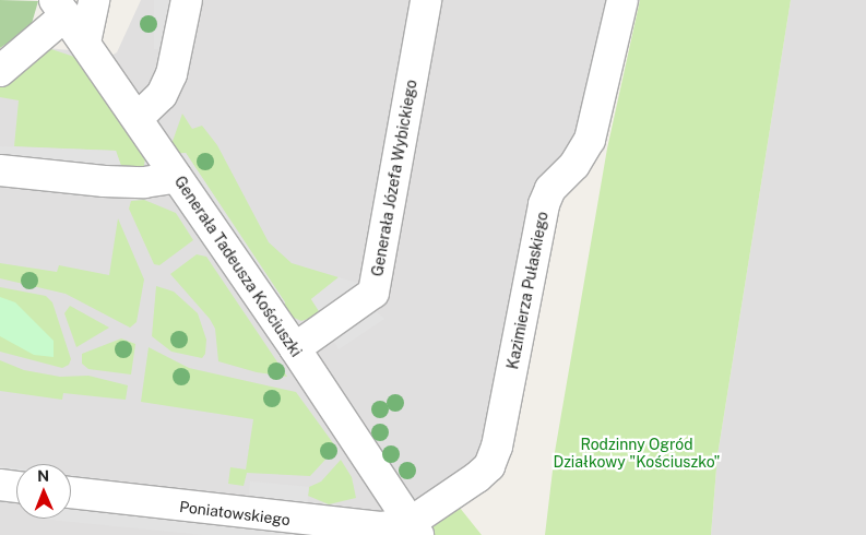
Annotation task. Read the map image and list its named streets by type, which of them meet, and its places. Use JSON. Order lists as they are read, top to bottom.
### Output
{
  "streets": {
    "street": [
      "Generała Józefa Wybickiego",
      "Generała Tadeusza Kościuszki",
      "Kazimierza Pułaskiego",
      "Poniatowskiego"
    ]
  },
  "crossings": [
    ["Generała Józefa Wybickiego", "Generała Tadeusza Kościuszki"],
    ["Generała Tadeusza Kościuszki", "Kazimierza Pułaskiego"],
    ["Generała Tadeusza Kościuszki", "Poniatowskiego"],
    ["Kazimierza Pułaskiego", "Poniatowskiego"]
  ],
  "parks": ["Rodzinny Ogród Działkowy \"Kościuszko\""],
  "north": "top"
}
